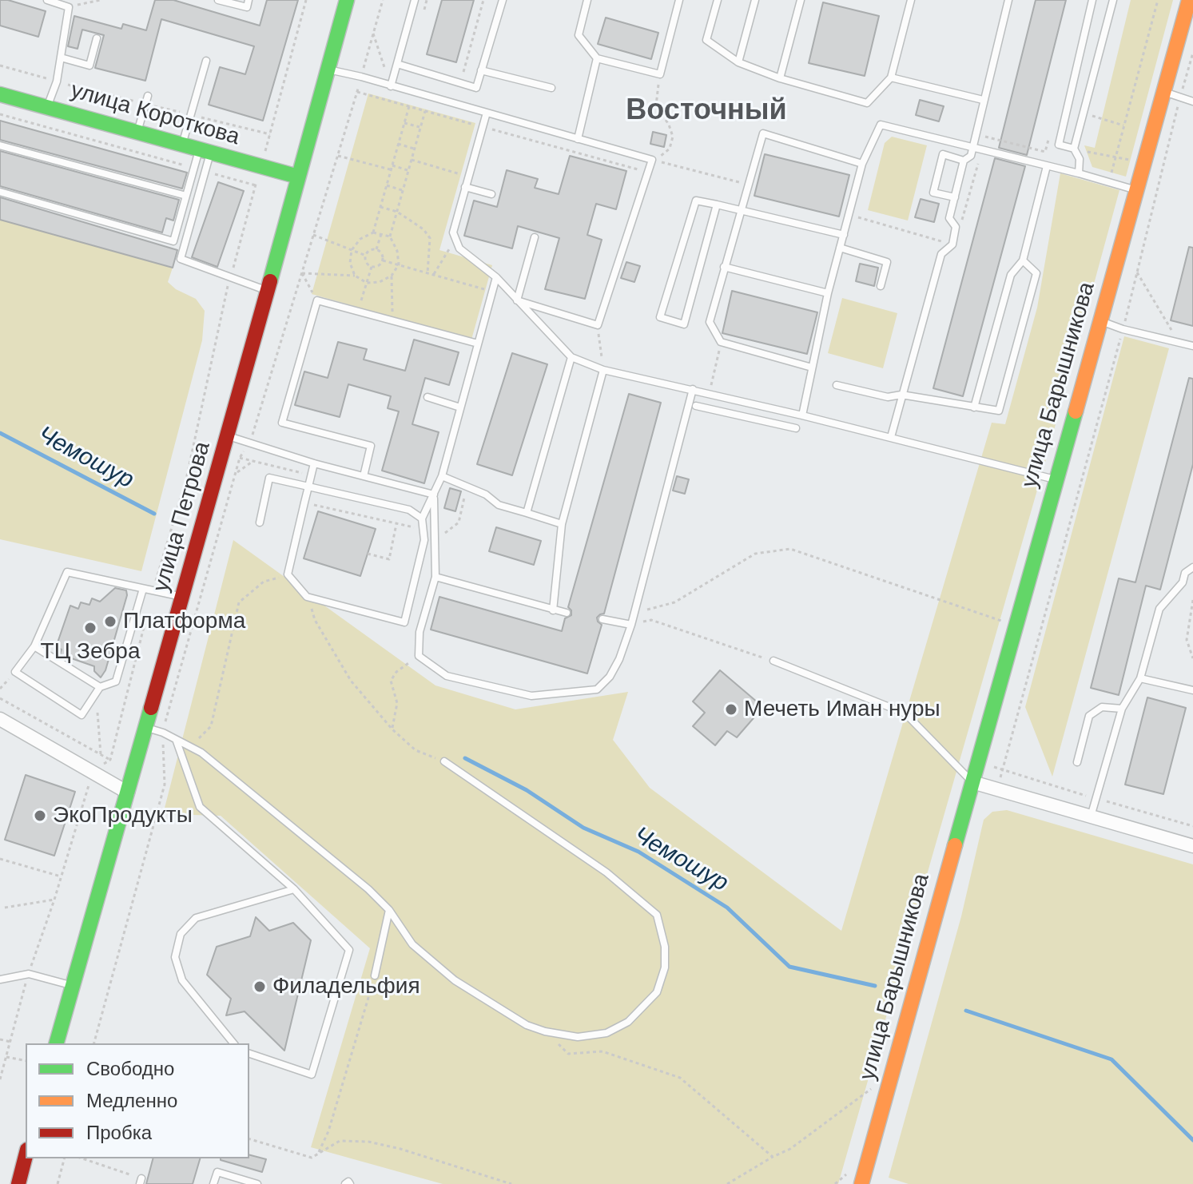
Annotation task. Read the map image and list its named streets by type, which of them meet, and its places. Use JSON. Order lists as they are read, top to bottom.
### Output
{
  "streets": {
    "street": ["улица Короткова", "улица Барышникова", "улица Петрова"]
  },
  "crossings": [
    ["улица Короткова", "улица Петрова"]
  ],
  "districts": ["Восточный"],
  "water": ["Чемошур"],
  "places": [
    "Платформа",
    "ТЦ Зебра",
    "Мечеть Иман нуры",
    "ЭкоПродукты",
    "Филадельфия"
  ],
  "legend": ["Свободно", "Медленно", "Пробка"]
}
